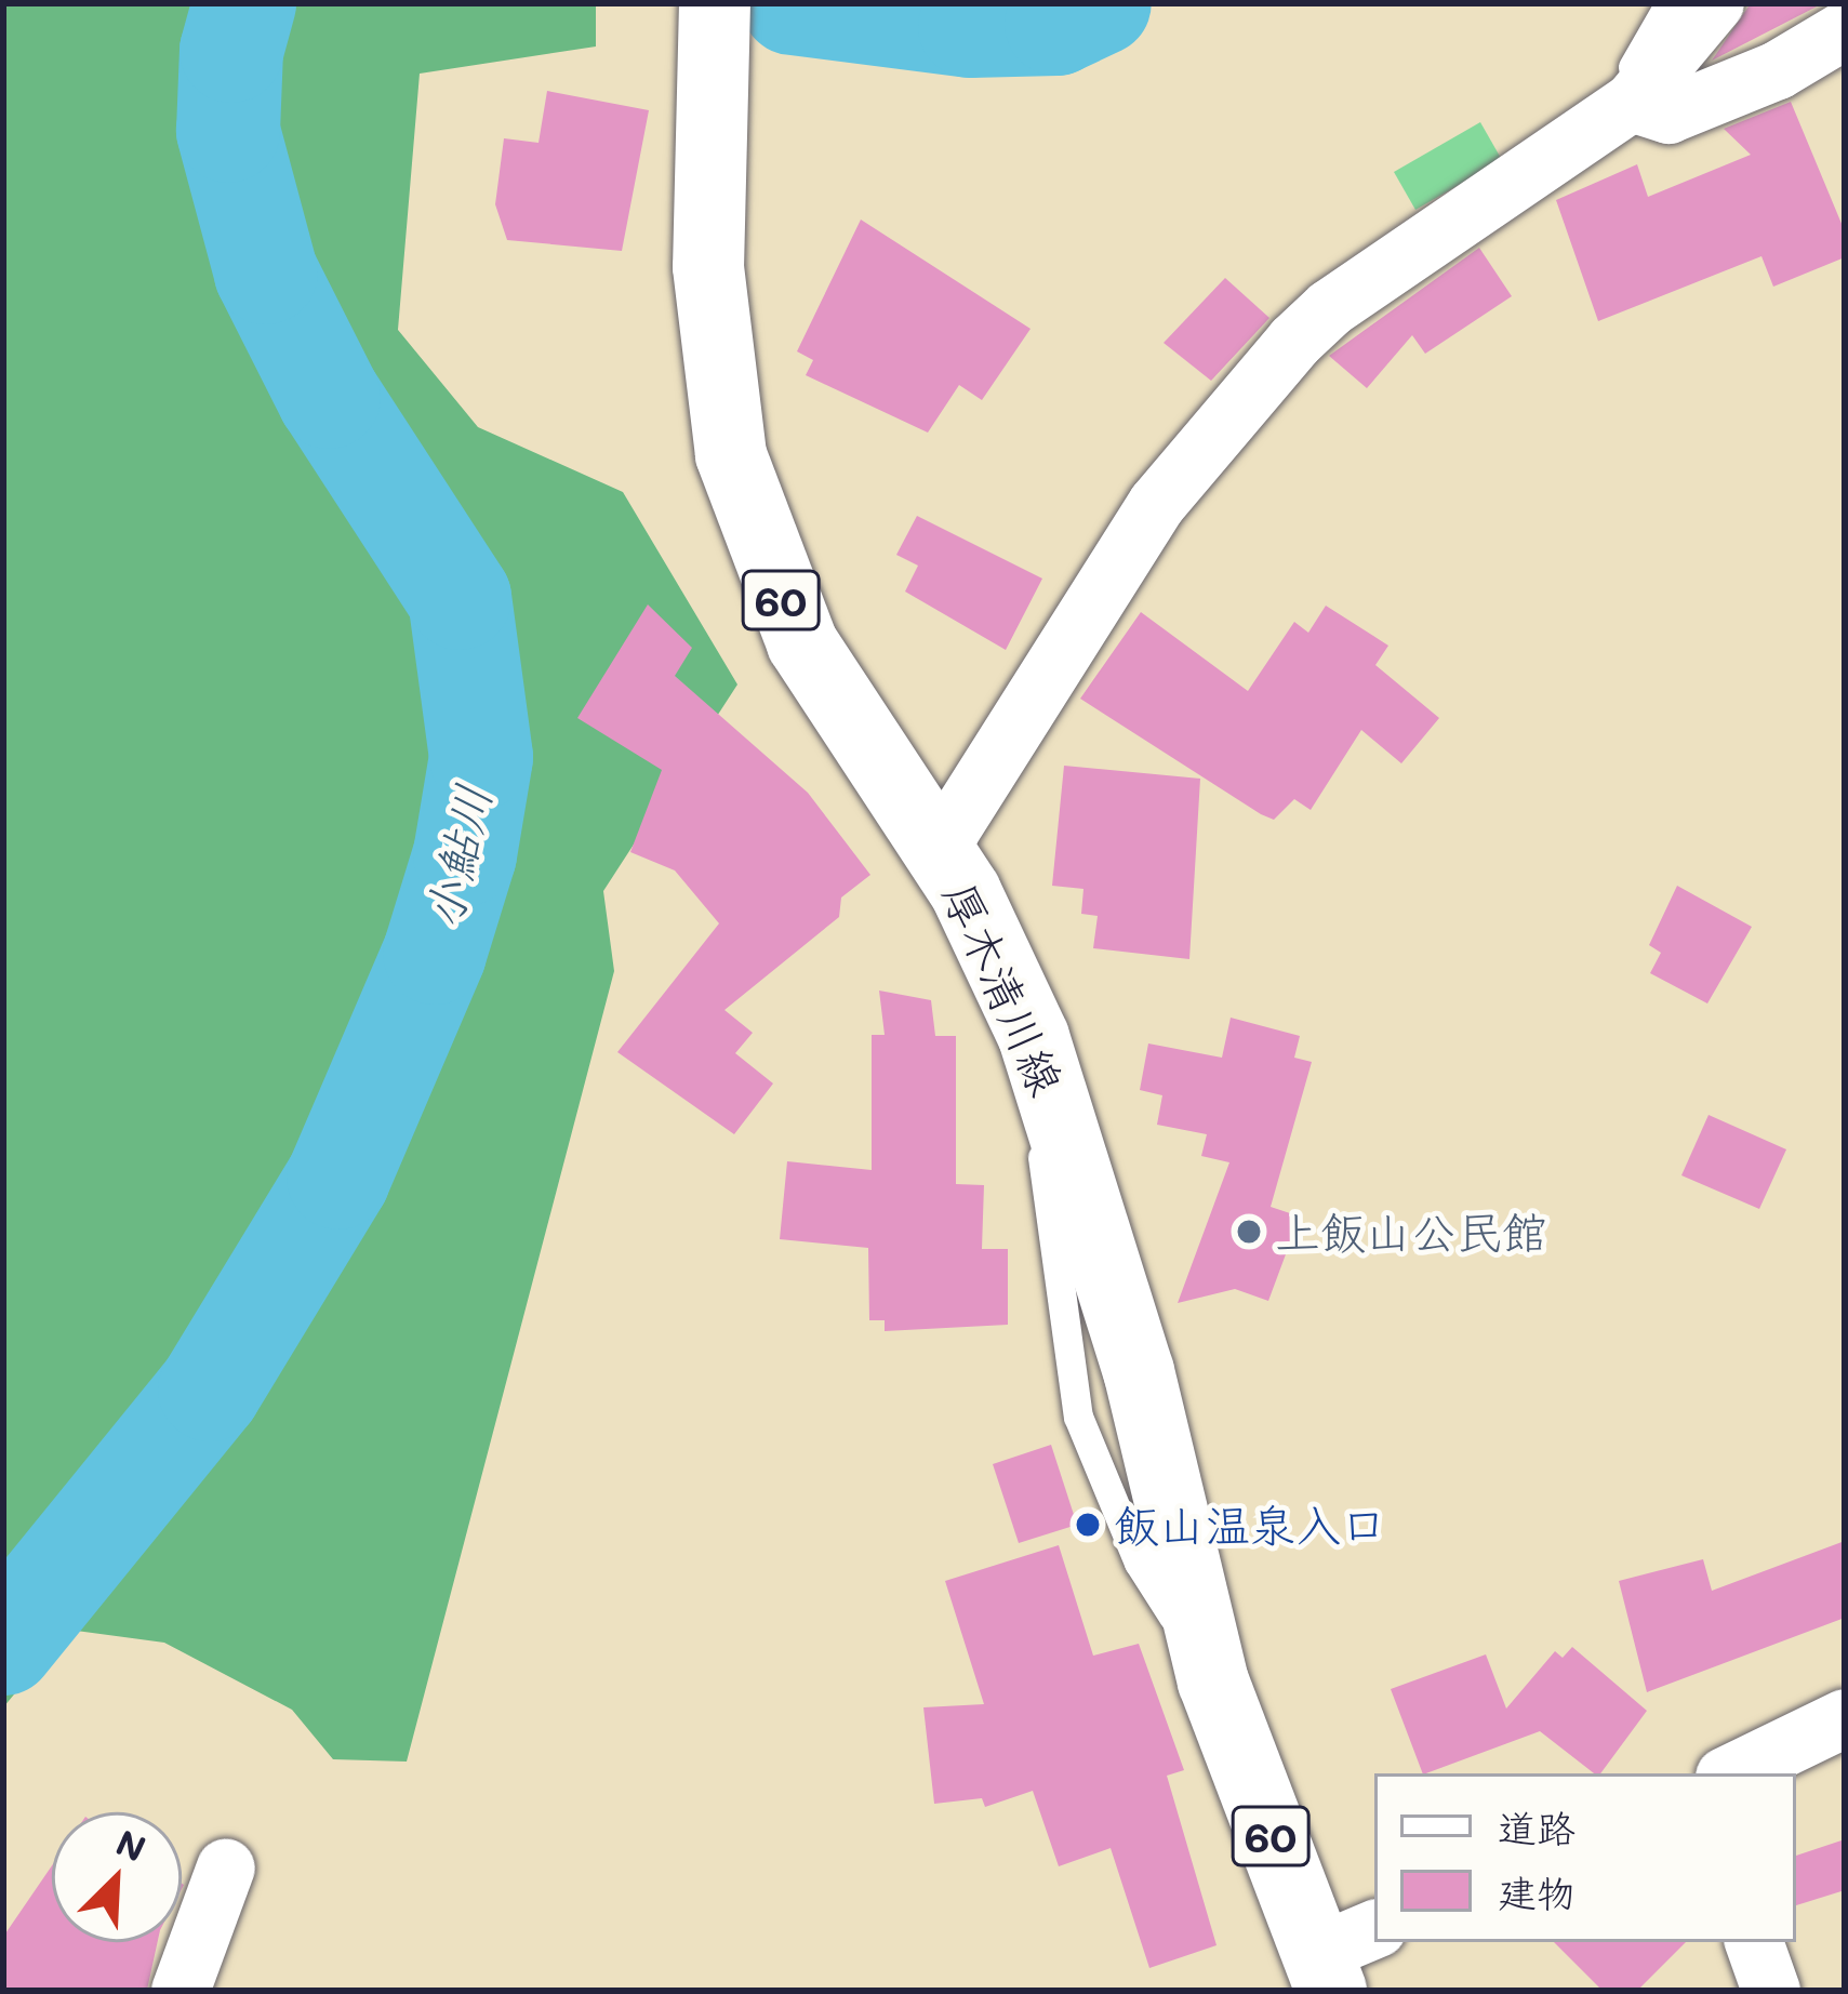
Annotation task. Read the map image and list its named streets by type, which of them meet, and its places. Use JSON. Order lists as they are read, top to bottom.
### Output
{
  "streets": {
    "main road": ["60", "厚木清川線"]
  },
  "water": ["小鮎川"],
  "places": ["上飯山公民館", "飯山温泉入口"],
  "legend": ["道路", "建物"],
  "north": "top right"
}
